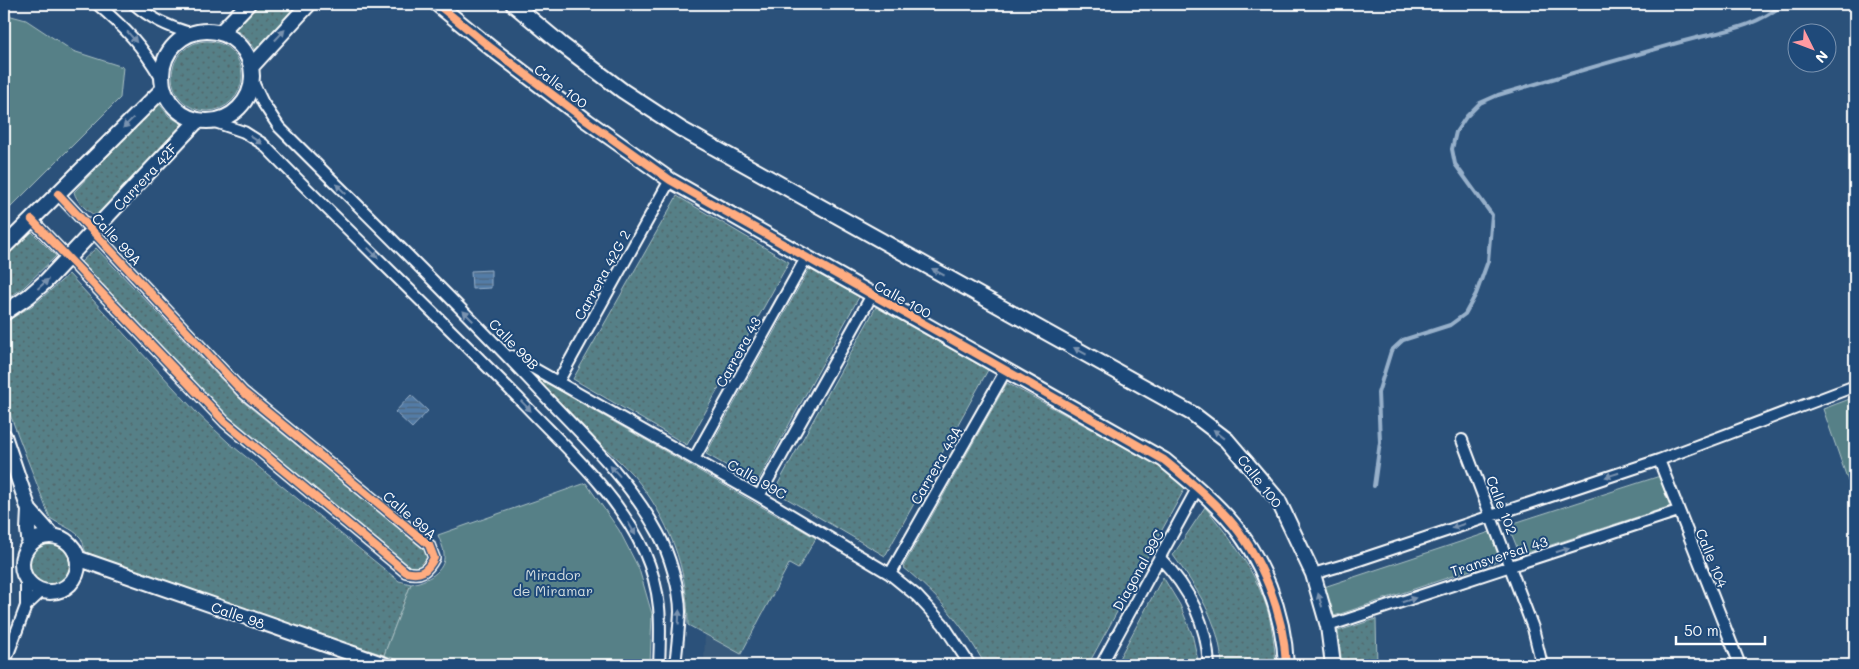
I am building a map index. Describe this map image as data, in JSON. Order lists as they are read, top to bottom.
{
  "streets": {
    "street": [
      "Calle 100",
      "Carrera 42F",
      "Calle 99A",
      "Carrera 42G 2",
      "Calle 99B",
      "Carrera 43",
      "Carrera 43A",
      "Calle 99C",
      "Calle 102",
      "Transversal 43",
      "Calle 104",
      "Diagonal 99C",
      "Calle 98"
    ]
  },
  "crossings": [
    ["Calle 100", "Carrera 42G 2"],
    ["Calle 100", "Carrera 43"],
    ["Calle 100", "Carrera 43A"],
    ["Calle 100", "Transversal 43"],
    ["Calle 100", "Diagonal 99C"],
    ["Carrera 42F", "Calle 99A"],
    ["Carrera 42F", "Calle 99B"],
    ["Carrera 42G 2", "Calle 99C"],
    ["Calle 99B", "Calle 99C"],
    ["Carrera 43", "Calle 99C"],
    ["Carrera 43A", "Calle 99C"],
    ["Calle 102", "Transversal 43"],
    ["Transversal 43", "Calle 104"]
  ],
  "parks": ["Mirador de Miramar"],
  "scale_bar": "50 m",
  "north": "bottom right"
}
